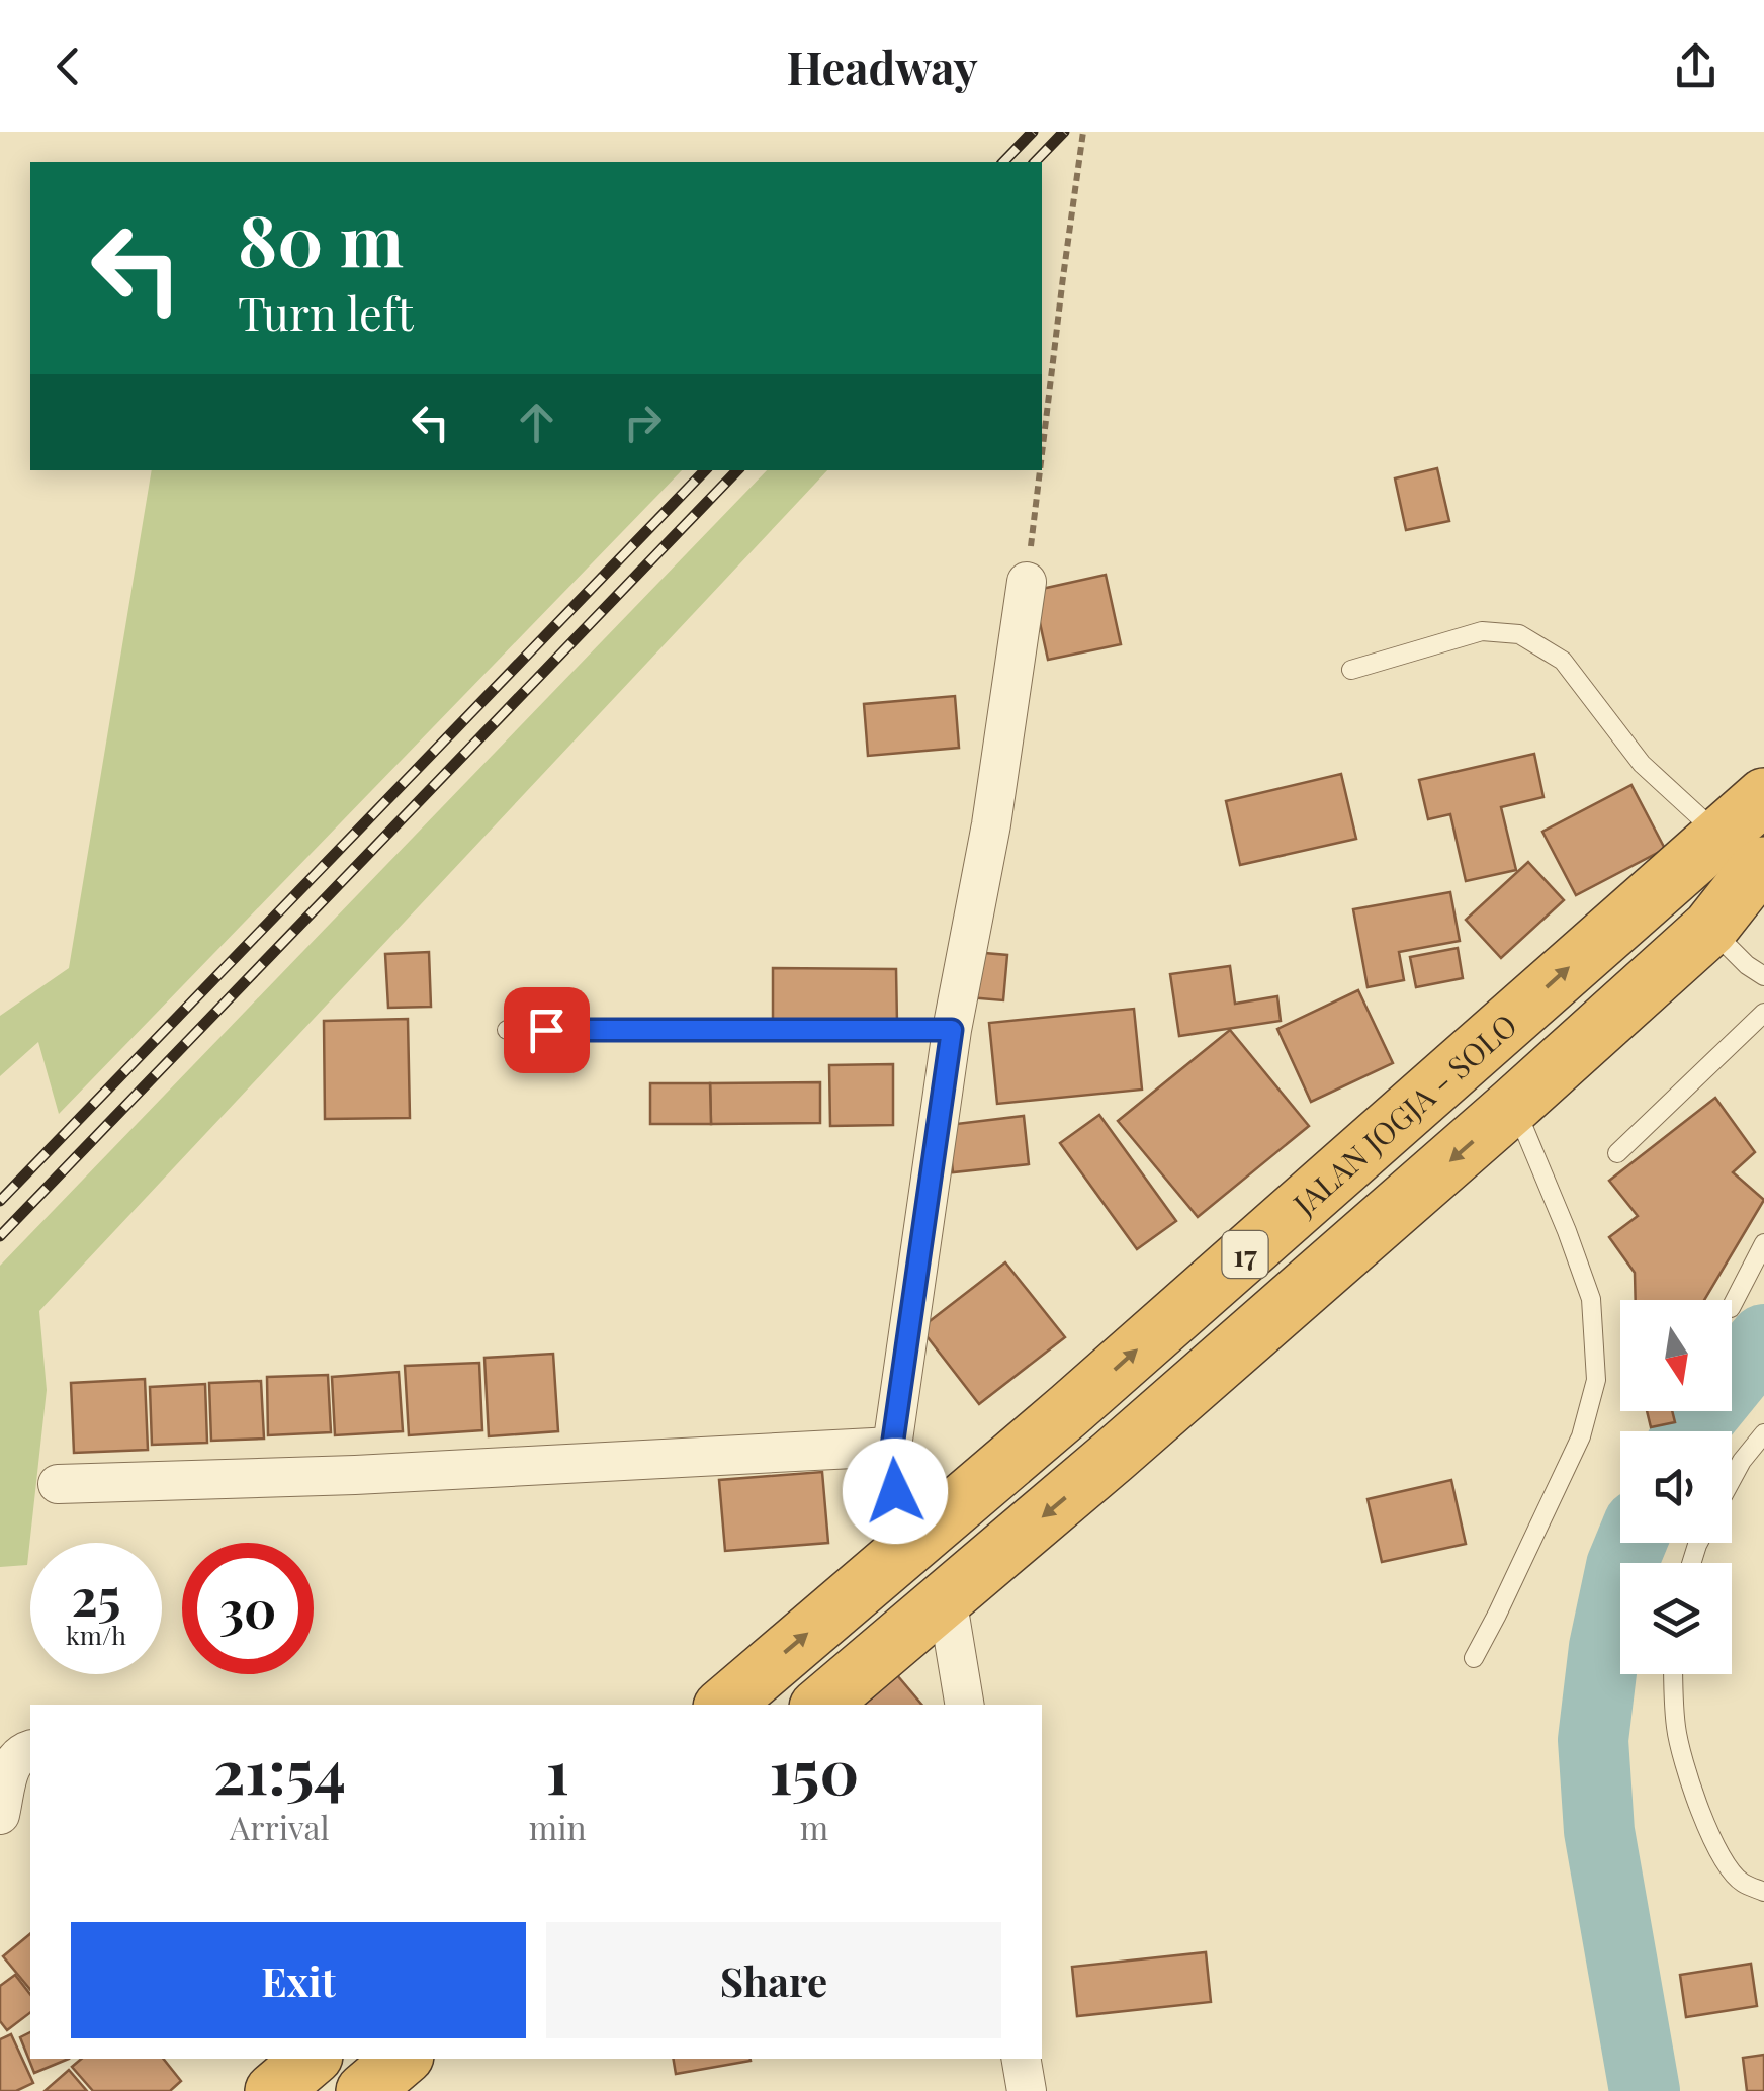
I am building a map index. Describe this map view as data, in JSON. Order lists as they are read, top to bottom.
{
  "streets": {
    "highway": ["JALAN JOGJA - SOLO", "17"]
  },
  "north": "bottom",
  "page": {
    "header": "Headway",
    "turn": ["80 m", "Turn left"],
    "speed": "25 km/h",
    "limit": "30",
    "eta": [
      "21:54",
      "Arrival",
      "1",
      "min",
      "150",
      "m"
    ],
    "buttons": ["Exit", "Share"]
  }
}
